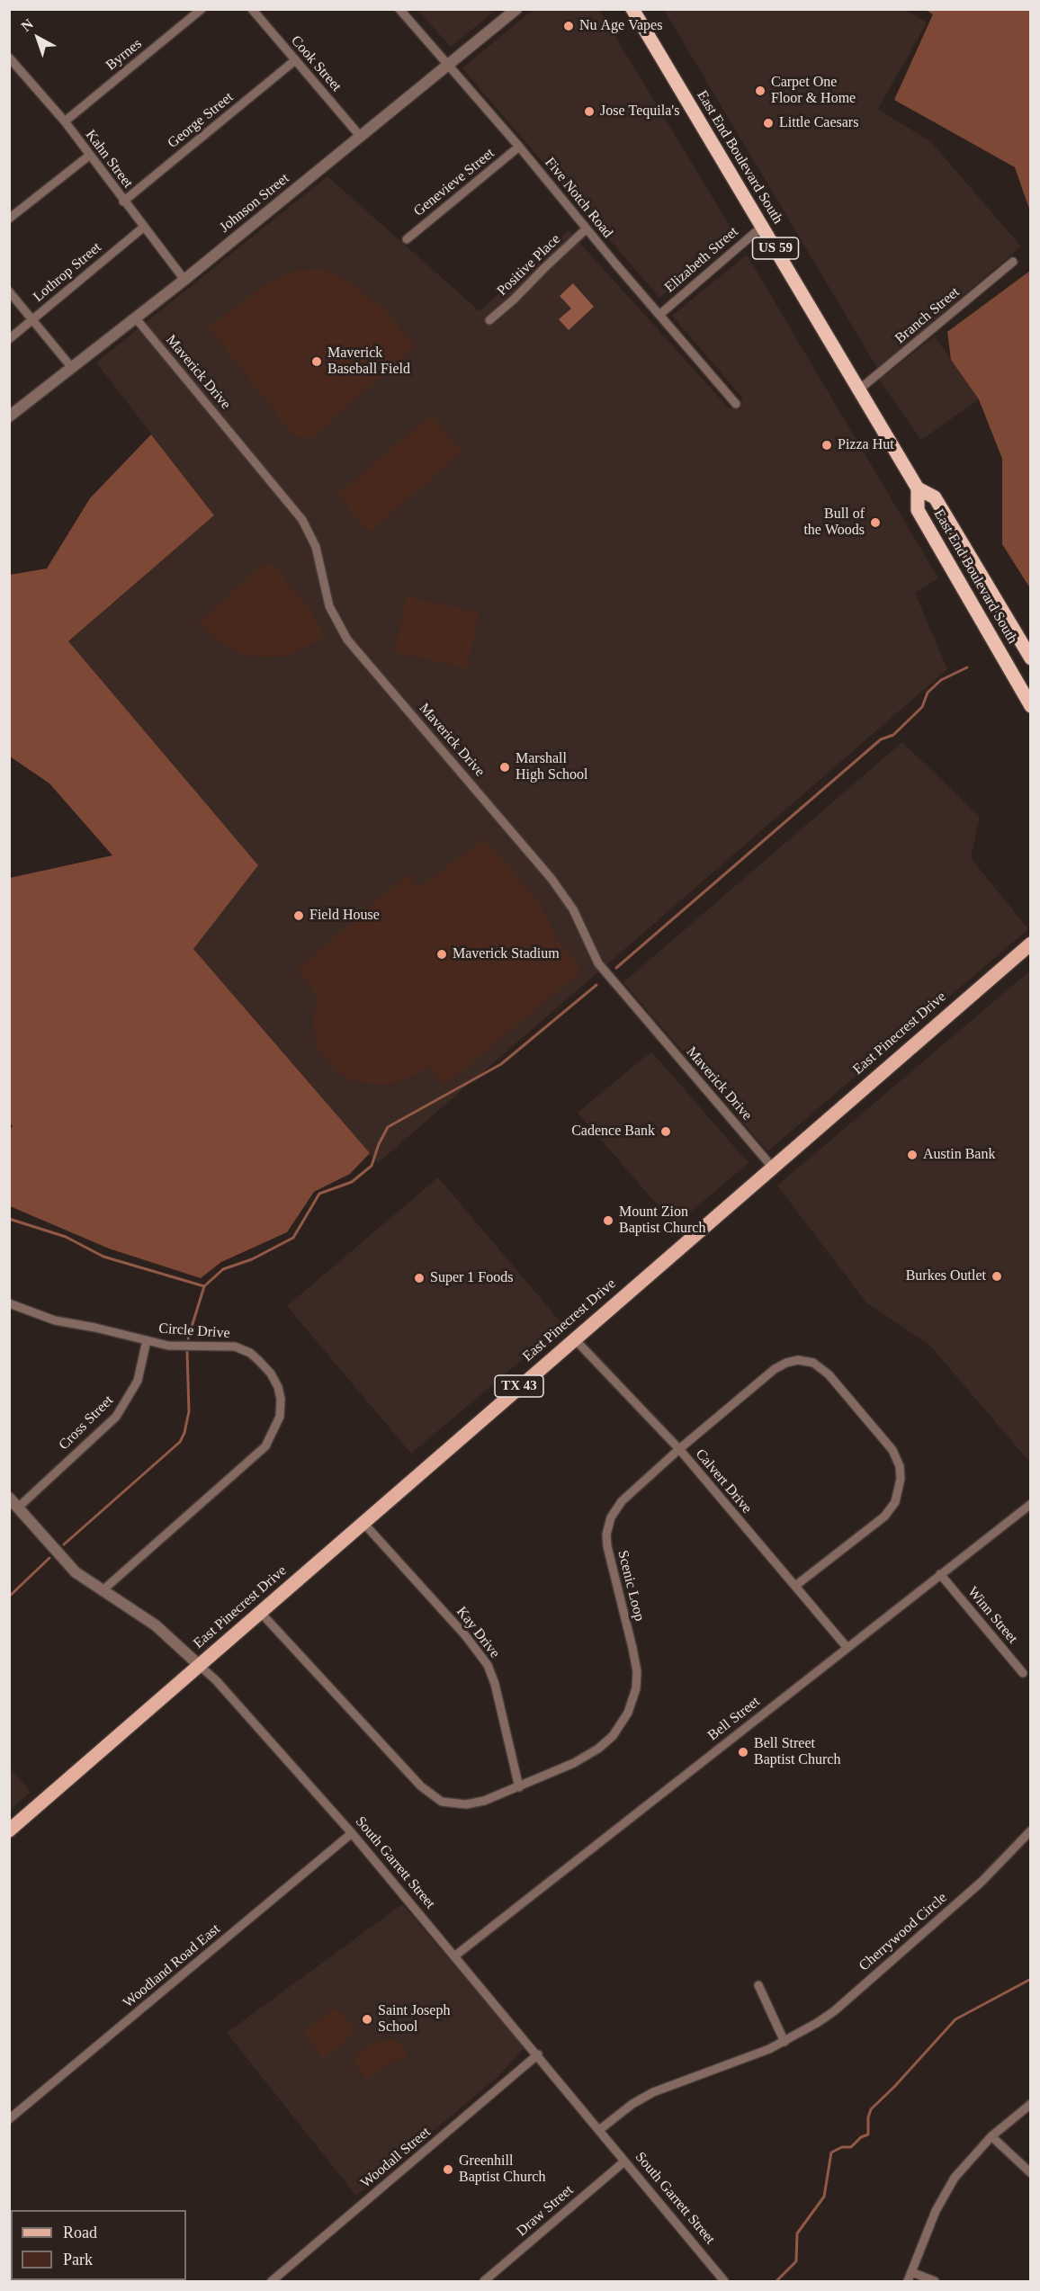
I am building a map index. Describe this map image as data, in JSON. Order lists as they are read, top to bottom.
{
  "streets": {
    "highway": ["East End Boulevard South", "US 59"],
    "main road": ["East Pinecrest Drive", "TX 43"],
    "street": [
      "Byrnes",
      "Cook Street",
      "George Street",
      "Kahn Street",
      "Genevieve Street",
      "Five Notch Road",
      "Johnson Street",
      "Elizabeth Street",
      "Positive Place",
      "Lothrop Street",
      "Branch Street",
      "Maverick Drive",
      "Circle Drive",
      "Cross Street",
      "Calvert Drive",
      "Scenic Loop",
      "Winn Street",
      "Kay Drive",
      "Bell Street",
      "South Garrett Street",
      "Cherrywood Circle",
      "Woodland Road East",
      "Woodall Street",
      "Draw Street"
    ]
  },
  "crossings": [
    ["Byrnes", "Kahn Street"],
    ["Cook Street", "George Street"],
    ["Cook Street", "Johnson Street"],
    ["George Street", "Kahn Street"],
    ["East End Boulevard South", "Elizabeth Street"],
    ["East End Boulevard South", "Branch Street"],
    ["Kahn Street", "Johnson Street"],
    ["Kahn Street", "Lothrop Street"],
    ["Genevieve Street", "Five Notch Road"],
    ["Five Notch Road", "Johnson Street"],
    ["Five Notch Road", "Elizabeth Street"],
    ["Five Notch Road", "Positive Place"],
    ["Johnson Street", "Maverick Drive"],
    ["Maverick Drive", "East Pinecrest Drive"],
    ["East Pinecrest Drive", "Calvert Drive"],
    ["East Pinecrest Drive", "Scenic Loop"],
    ["East Pinecrest Drive", "Kay Drive"],
    ["East Pinecrest Drive", "South Garrett Street"],
    ["Circle Drive", "Cross Street"],
    ["Circle Drive", "South Garrett Street"],
    ["Cross Street", "South Garrett Street"],
    ["Calvert Drive", "Scenic Loop"],
    ["Calvert Drive", "Bell Street"],
    ["Scenic Loop", "Kay Drive"],
    ["Winn Street", "Bell Street"],
    ["Bell Street", "South Garrett Street"],
    ["South Garrett Street", "Cherrywood Circle"],
    ["South Garrett Street", "Woodland Road East"],
    ["South Garrett Street", "Woodall Street"],
    ["South Garrett Street", "Draw Street"]
  ],
  "places": [
    "Nu Age Vapes",
    "Carpet One Floor & Home",
    "Jose Tequila's",
    "Little Caesars",
    "Maverick Baseball Field",
    "Pizza Hut",
    "Bull of the Woods",
    "Marshall High School",
    "Field House",
    "Maverick Stadium",
    "Cadence Bank",
    "Austin Bank",
    "Mount Zion Baptist Church",
    "Burkes Outlet",
    "Super 1 Foods",
    "Bell Street Baptist Church",
    "Saint Joseph School",
    "Greenhill Baptist Church"
  ],
  "legend": ["Road", "Park"],
  "north": "top left"
}
